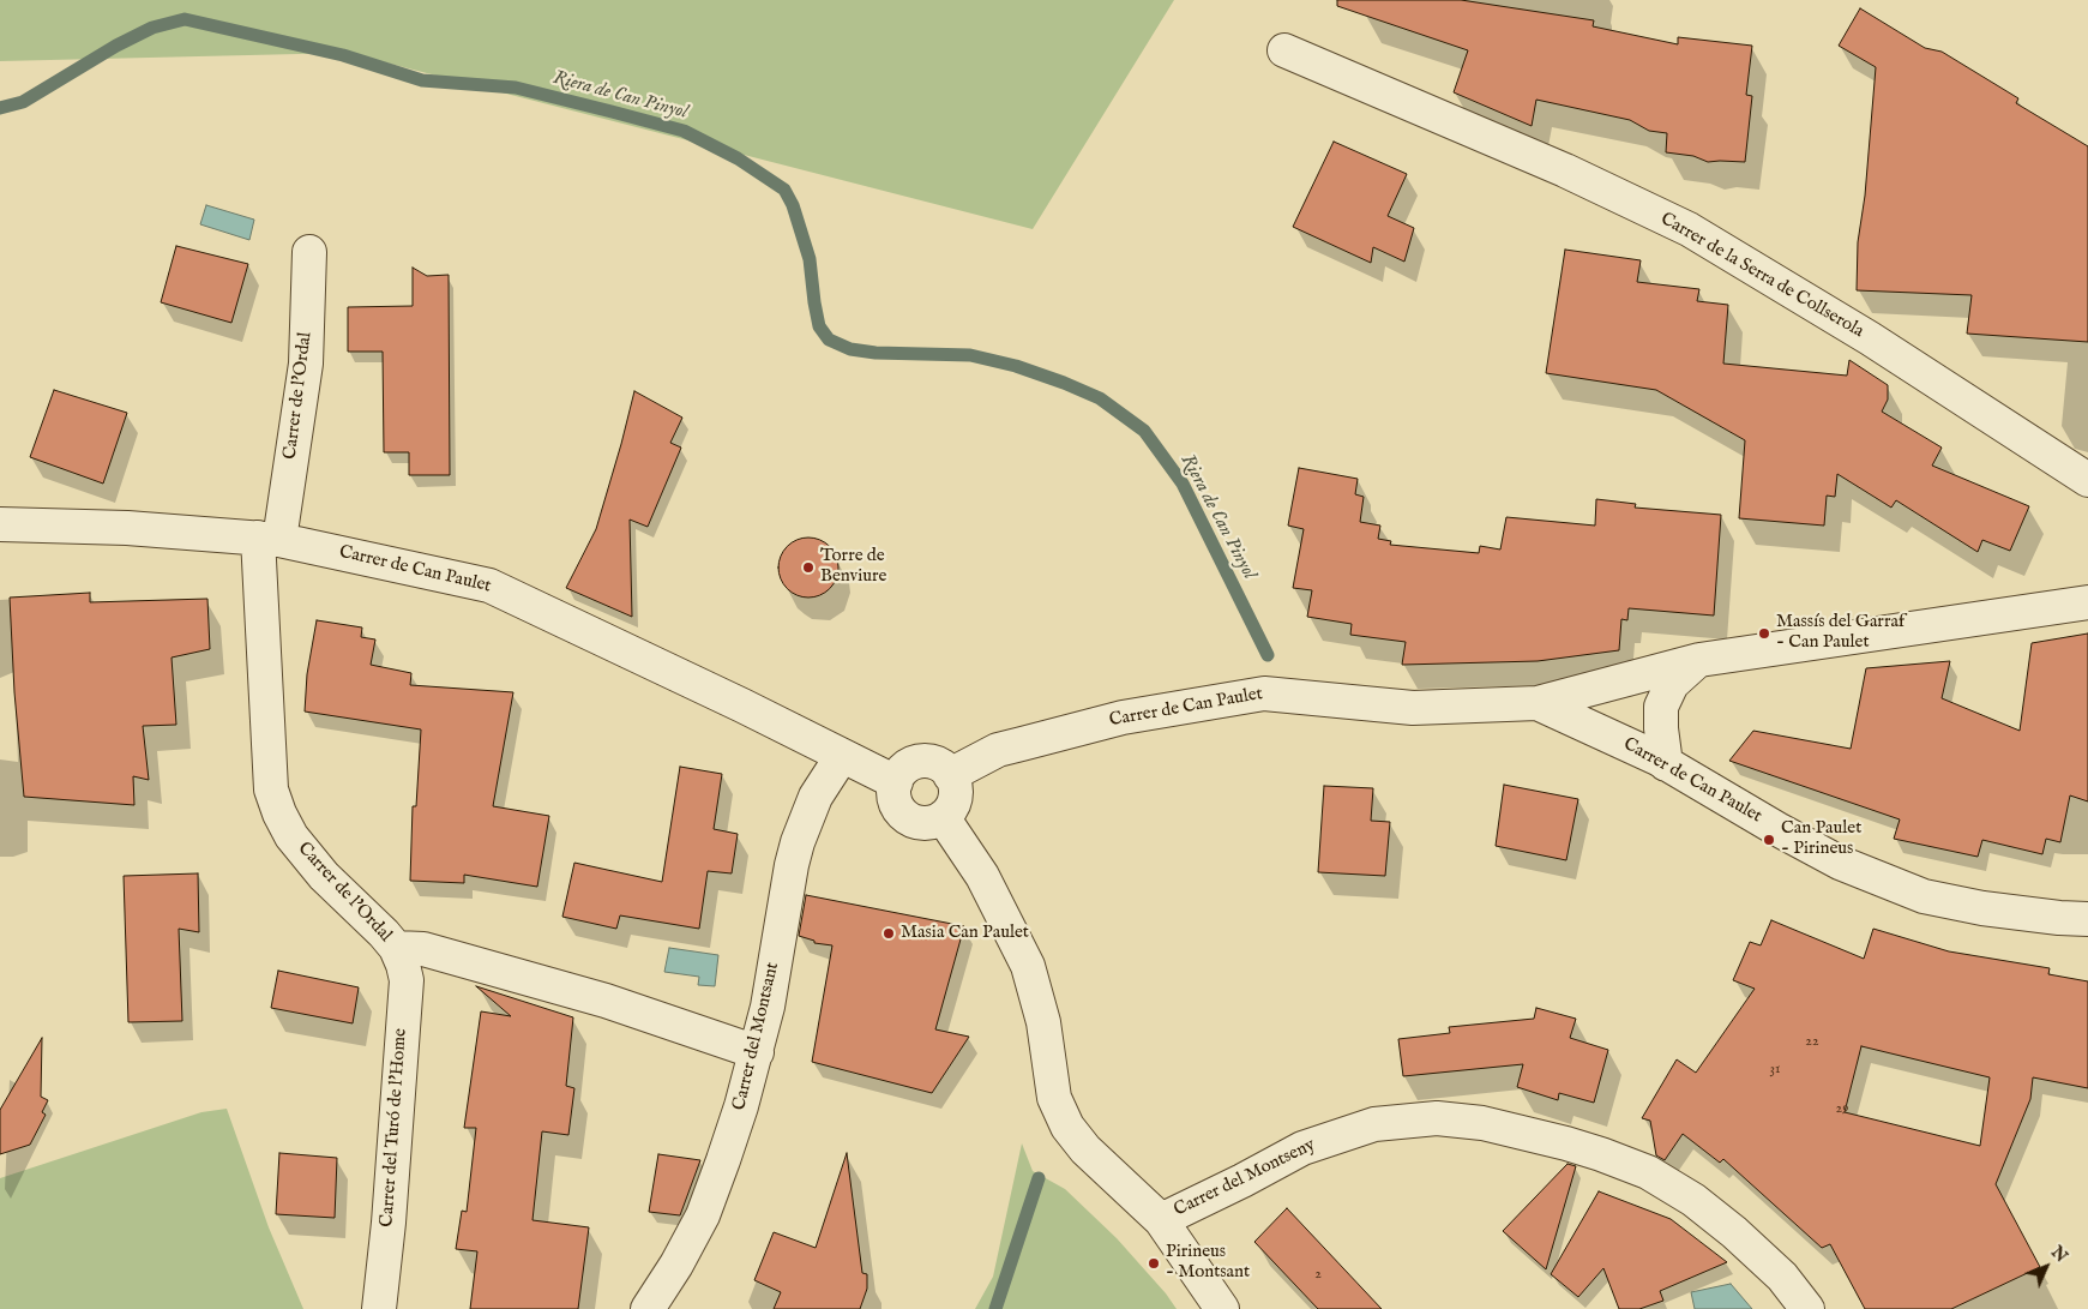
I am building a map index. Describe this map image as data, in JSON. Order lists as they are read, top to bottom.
{
  "streets": {
    "street": [
      "Carrer de la Serra de Collserola",
      "Carrer de l'Ordal",
      "Carrer de Can Paulet",
      "Carrer del Montsant",
      "Carrer del Turó de l'Home",
      "Carrer del Montseny"
    ]
  },
  "crossings": [
    ["Carrer de l'Ordal", "Carrer de Can Paulet"],
    ["Carrer de l'Ordal", "Carrer del Montsant"],
    ["Carrer de l'Ordal", "Carrer del Turó de l'Home"],
    ["Carrer de Can Paulet", "Carrer del Montsant"]
  ],
  "water": ["Riera de Can Pinyol"],
  "places": [
    "Torre de Benviure",
    "Massís del Garraf - Can Paulet",
    "Can Paulet - Pirineus",
    "Masia Can Paulet",
    "Pirineus - Montsant"
  ],
  "house_numbers": [
    "22",
    "31",
    "29",
    "2"
  ],
  "north": "top right"
}
